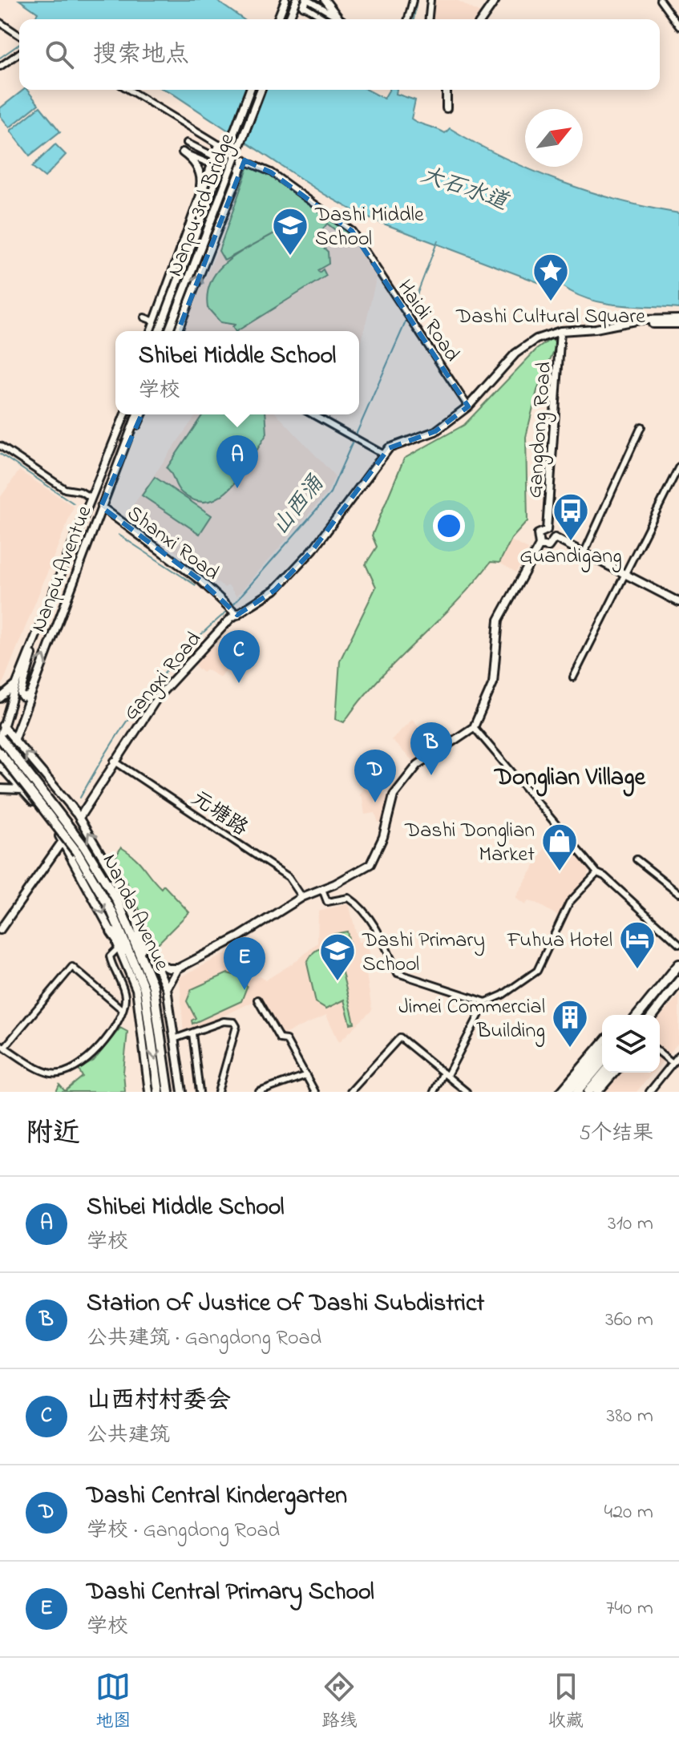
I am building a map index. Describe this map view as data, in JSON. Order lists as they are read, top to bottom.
{
  "streets": {
    "highway": ["Nanda Avenue"],
    "main road": [
      "Nanpu 3rd Bridge",
      "Gangdong Road",
      "Shanxi Road",
      "Nanpu Aventue",
      "Gangxi Road"
    ],
    "street": ["Haidi Road", "元塘路"]
  },
  "crossings": [
    ["Haidi Road", "Gangxi Road"],
    ["Gangdong Road", "Gangxi Road"],
    ["Shanxi Road", "Nanpu Aventue"],
    ["Shanxi Road", "Gangxi Road"],
    ["Nanpu Aventue", "Nanda Avenue"],
    ["Gangxi Road", "元塘路"]
  ],
  "districts": ["Donglian Village"],
  "water": ["大石水道", "山西涌"],
  "places": {
    "school or university": ["Dashi Middle School", "Dashi Primary School"],
    "place": ["Dashi Cultural Square"],
    "bus stop": ["Guandigang"],
    "shop": ["Dashi Donglian Market"],
    "hotel": ["Fuhua Hotel"],
    "building": ["Jimei Commercial Building"]
  },
  "north": "top right",
  "page": {
    "search": "搜索地点",
    "popup": ["Shibei Middle School", "学校"],
    "pins": [
      "A",
      "C",
      "B",
      "D",
      "E"
    ],
    "heading": ["附近", "5个结果"],
    "list": [
      {
        "mark": "A",
        "name": "Shibei Middle School",
        "note": "学校",
        "value": "310 m"
      },
      {
        "mark": "B",
        "name": "Station Of Justice Of Dashi Subdistrict",
        "note": "公共建筑 · Gangdong Road",
        "value": "360 m"
      },
      {
        "mark": "C",
        "name": "山西村村委会",
        "note": "公共建筑",
        "value": "380 m"
      },
      {
        "mark": "D",
        "name": "Dashi Central Kindergarten",
        "note": "学校 · Gangdong Road",
        "value": "420 m"
      },
      {
        "mark": "E",
        "name": "Dashi Central Primary School",
        "note": "学校",
        "value": "740 m"
      }
    ],
    "nav": ["地图", "路线", "收藏"]
  }
}
